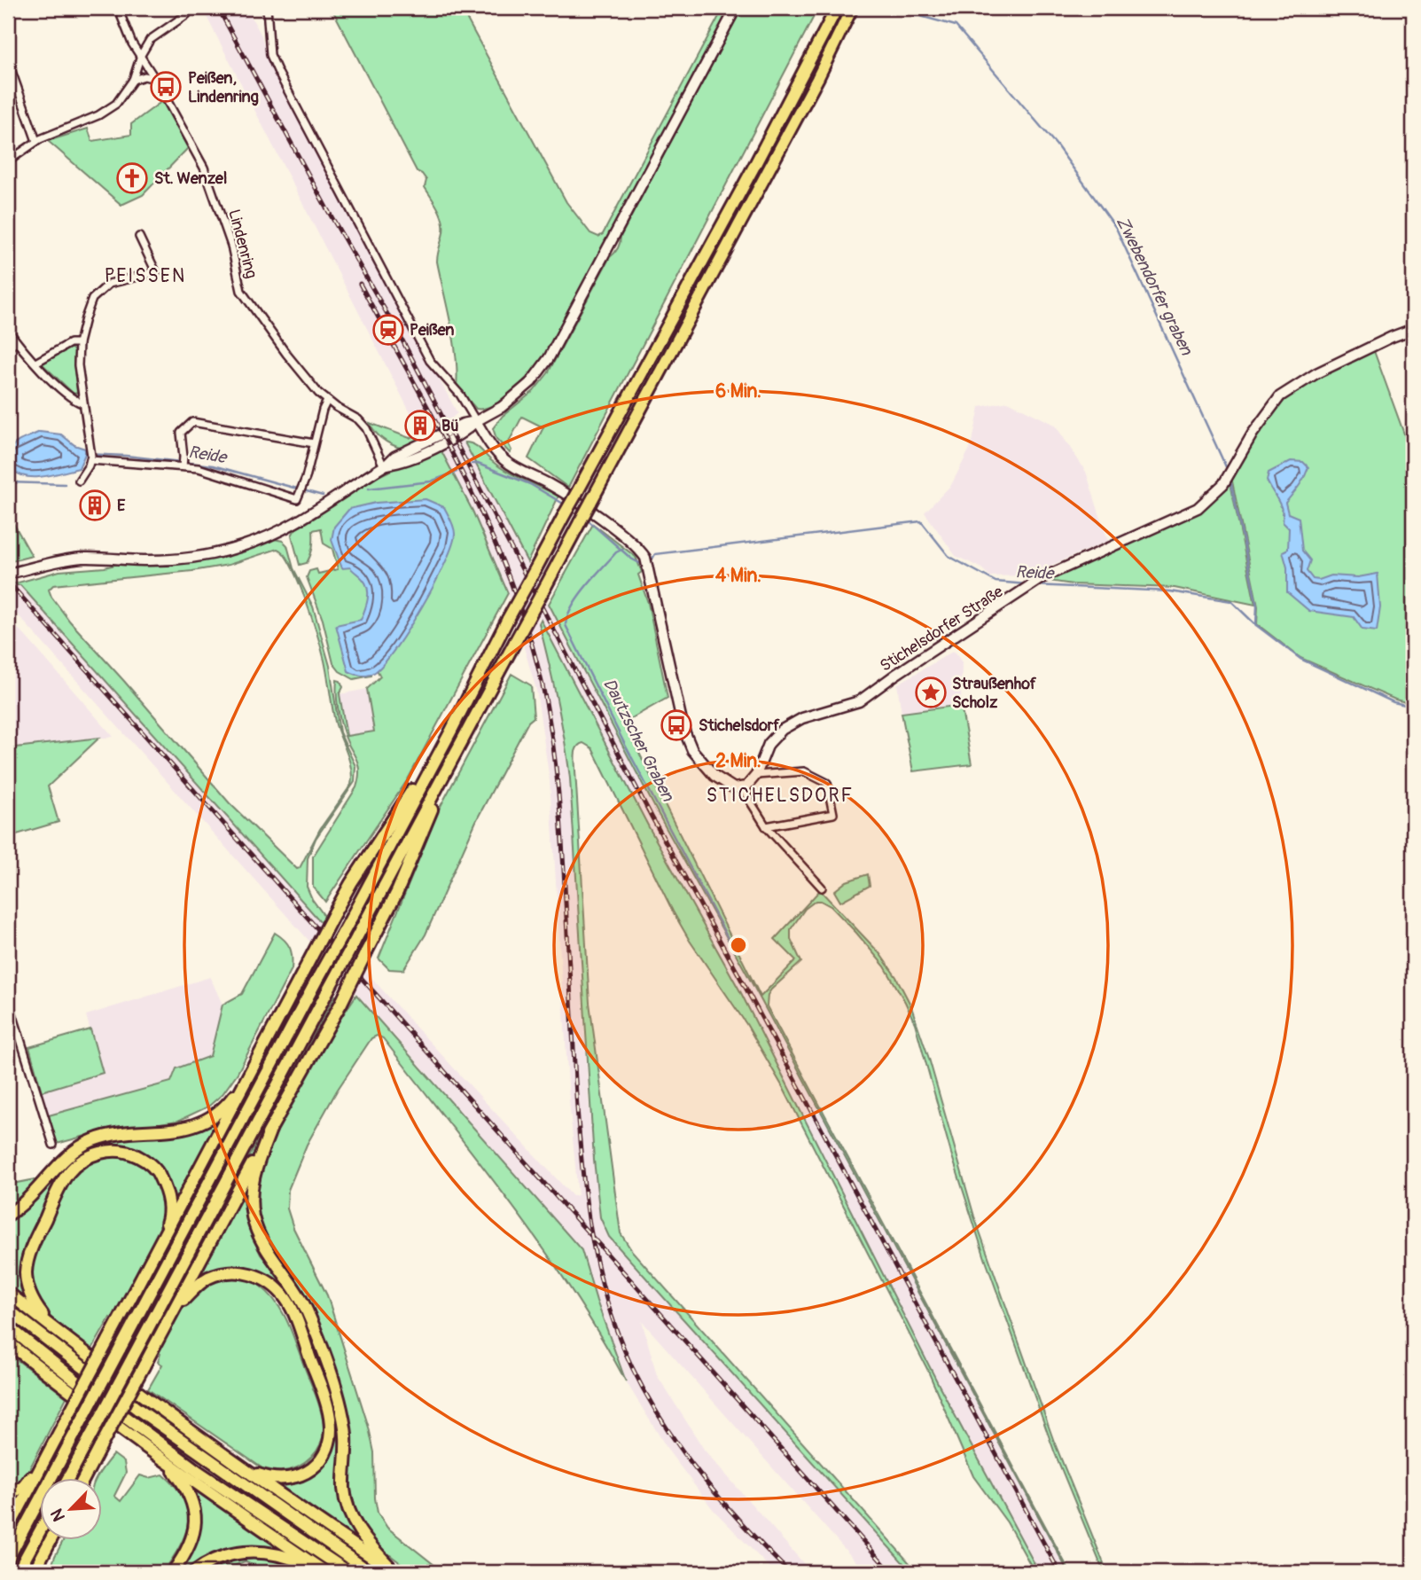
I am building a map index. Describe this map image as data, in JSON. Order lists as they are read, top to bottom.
{
  "streets": {
    "street": ["Lindenring", "Stichelsdorfer Straße"]
  },
  "districts": ["PEISSEN", "STICHELSDORF"],
  "water": ["Zwebendorfer graben", "Reide", "Dautzscher Graben"],
  "places": {
    "bus stop": ["Peißen, Lindenring", "Stichelsdorf"],
    "church": ["St. Wenzel"],
    "station": ["Peißen"],
    "building": ["Bü", "E"],
    "place": ["Straußenhof Scholz"]
  },
  "north": "bottom left",
  "rings": ["6 Min.", "4 Min.", "2 Min."]
}
